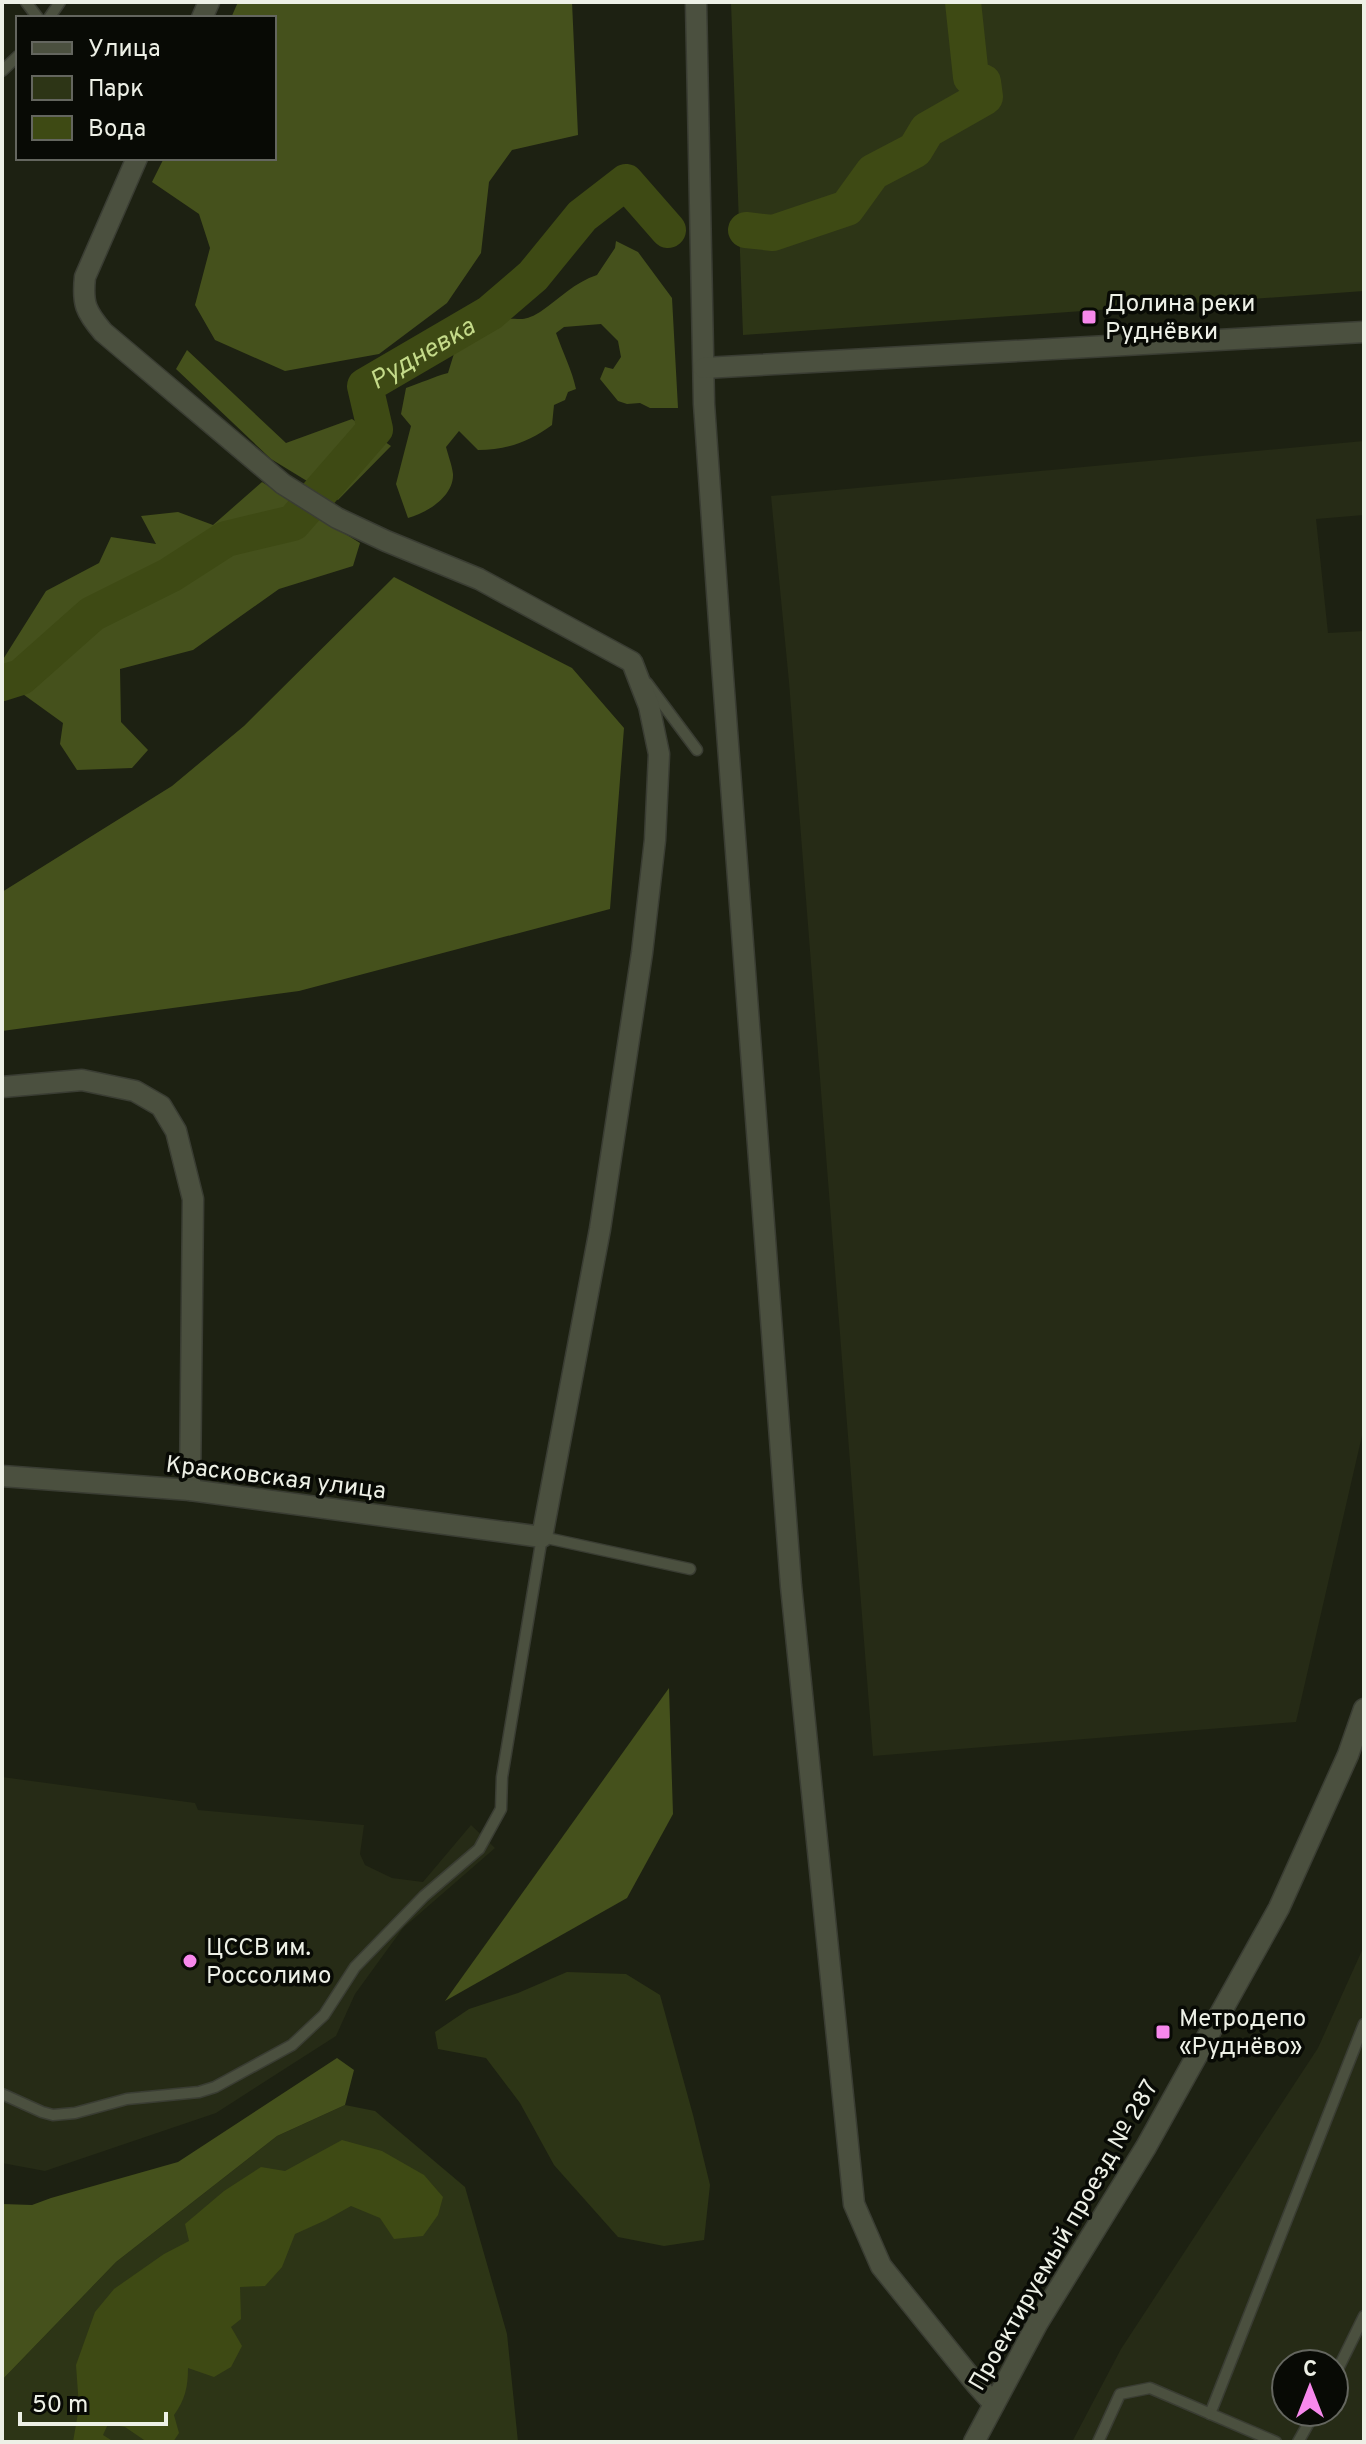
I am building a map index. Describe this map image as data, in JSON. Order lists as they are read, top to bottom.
{
  "streets": {
    "street": ["Красковская улица", "Проектируемый проезд № 287"]
  },
  "water": ["Рудневка"],
  "places": {
    "transit": ["Долина реки Руднёвки", "Метродепо «Руднёво»"],
    "other": ["ЦССВ им. Россолимо"]
  },
  "legend": ["Улица", "Парк", "Вода"],
  "scale_bar": "50 m",
  "north": "top"
}
